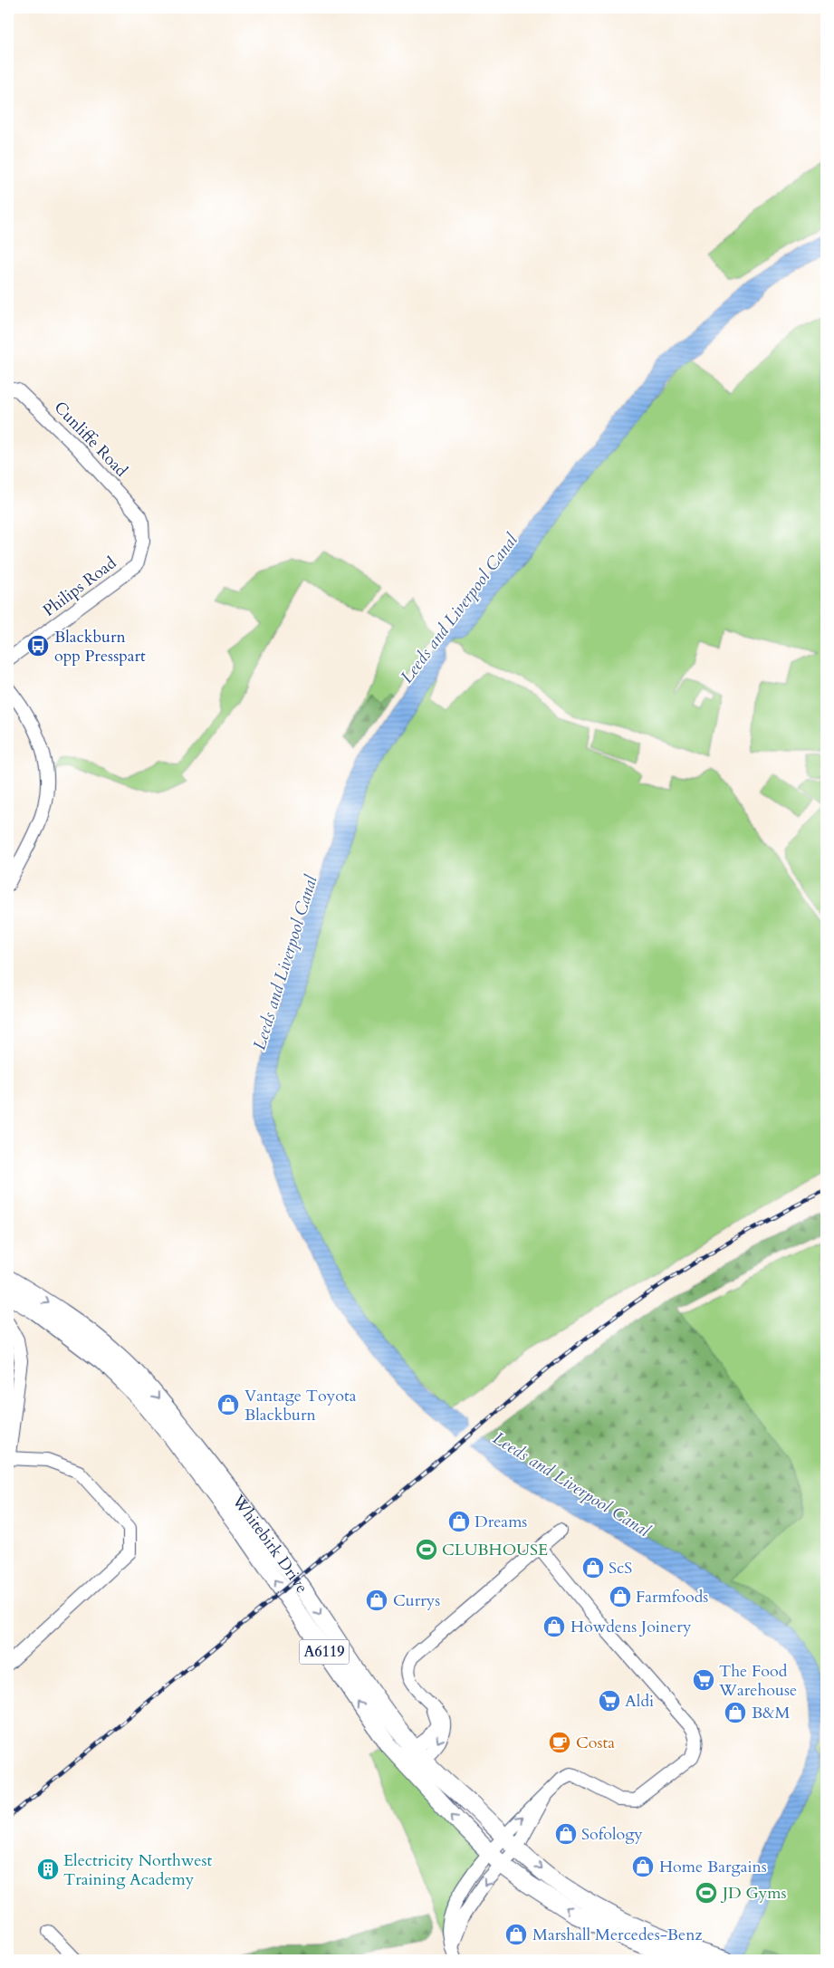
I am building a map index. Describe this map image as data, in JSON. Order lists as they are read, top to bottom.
{
  "streets": {
    "highway": ["Whitebirk Drive", "A6119"],
    "street": ["Cunliffe Road", "Philips Road"]
  },
  "crossings": [
    ["Cunliffe Road", "Philips Road"]
  ],
  "water": ["Leeds and Liverpool Canal"],
  "places": {
    "bus stop": ["Blackburn opp Presspart"],
    "shop": [
      "Vantage Toyota Blackburn",
      "Dreams",
      "ScS",
      "Farmfoods",
      "Currys",
      "Howdens Joinery",
      "B&M",
      "Sofology",
      "Home Bargains",
      "Marshall Mercedes-Benz"
    ],
    "sports": ["CLUBHOUSE", "JD Gyms"],
    "supermarket": ["The Food Warehouse", "Aldi"],
    "cafe": ["Costa"],
    "building": ["Electricity Northwest Training Academy"]
  }
}
